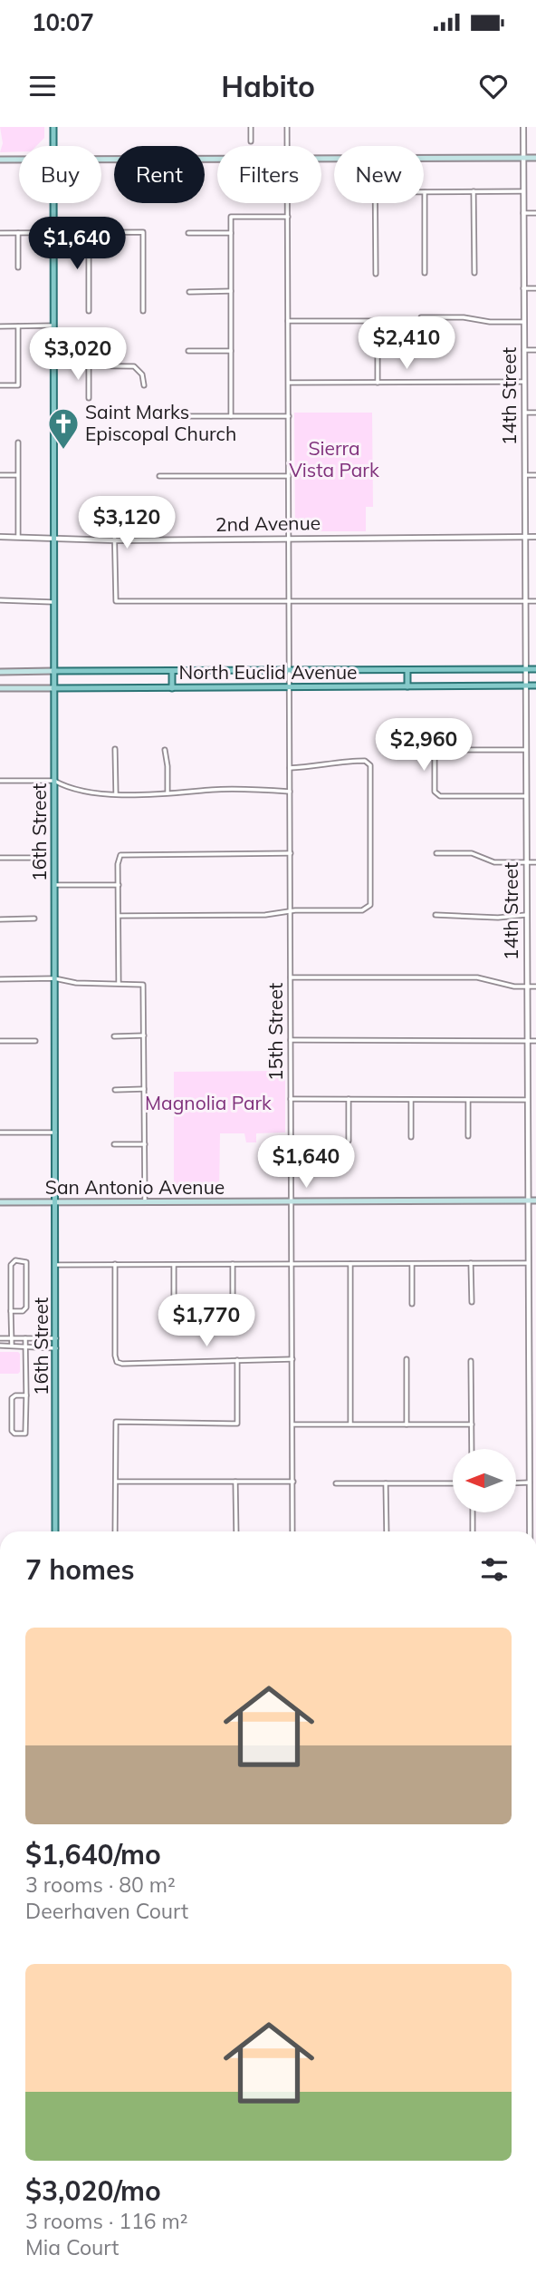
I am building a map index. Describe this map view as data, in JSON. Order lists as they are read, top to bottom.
{
  "streets": {
    "main road": ["North Euclid Avenue", "16th Street", "San Antonio Avenue"],
    "street": ["14th Street", "2nd Avenue", "15th Street"]
  },
  "crossings": [
    ["14th Street", "2nd Avenue"],
    ["14th Street", "North Euclid Avenue"],
    ["14th Street", "San Antonio Avenue"],
    ["2nd Avenue", "16th Street"],
    ["2nd Avenue", "15th Street"],
    ["North Euclid Avenue", "16th Street"],
    ["North Euclid Avenue", "15th Street"],
    ["16th Street", "San Antonio Avenue"],
    ["15th Street", "San Antonio Avenue"]
  ],
  "parks": ["Sierra Vista Park", "Magnolia Park"],
  "places": {
    "church": ["Saint Marks Episcopal Church"]
  },
  "north": "left",
  "page": {
    "status": "10:07",
    "header": "Habito",
    "chip": [
      "Buy",
      "Rent",
      "Filters",
      "New"
    ],
    "price": [
      "$1,640",
      "$2,410",
      "$3,020",
      "$3,120",
      "$2,960",
      "$1,640",
      "$1,770"
    ],
    "heading": "7 homes",
    "list": [
      {
        "name": "$1,640/mo",
        "note": "3 rooms · 80 m² · Deerhaven Court"
      },
      {
        "name": "$3,020/mo",
        "note": "3 rooms · 116 m² · Mia Court"
      }
    ]
  }
}
